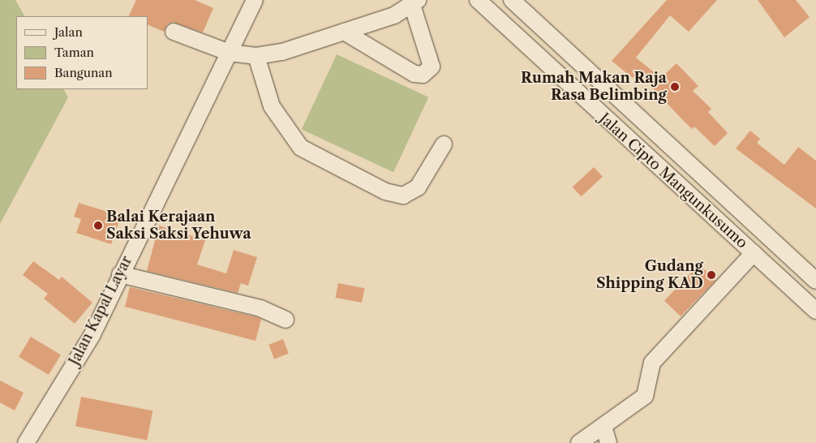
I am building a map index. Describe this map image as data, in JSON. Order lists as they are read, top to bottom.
{
  "streets": {
    "street": ["Jalan Cipto Mangunkusumo", "Jalan Kapal Layar"]
  },
  "places": ["Rumah Makan Raja Rasa Belimbing", "Balai Kerajaan Saksi Saksi Yehuwa", "Gudang Shipping KAD"],
  "legend": ["Jalan", "Taman", "Bangunan"]
}
